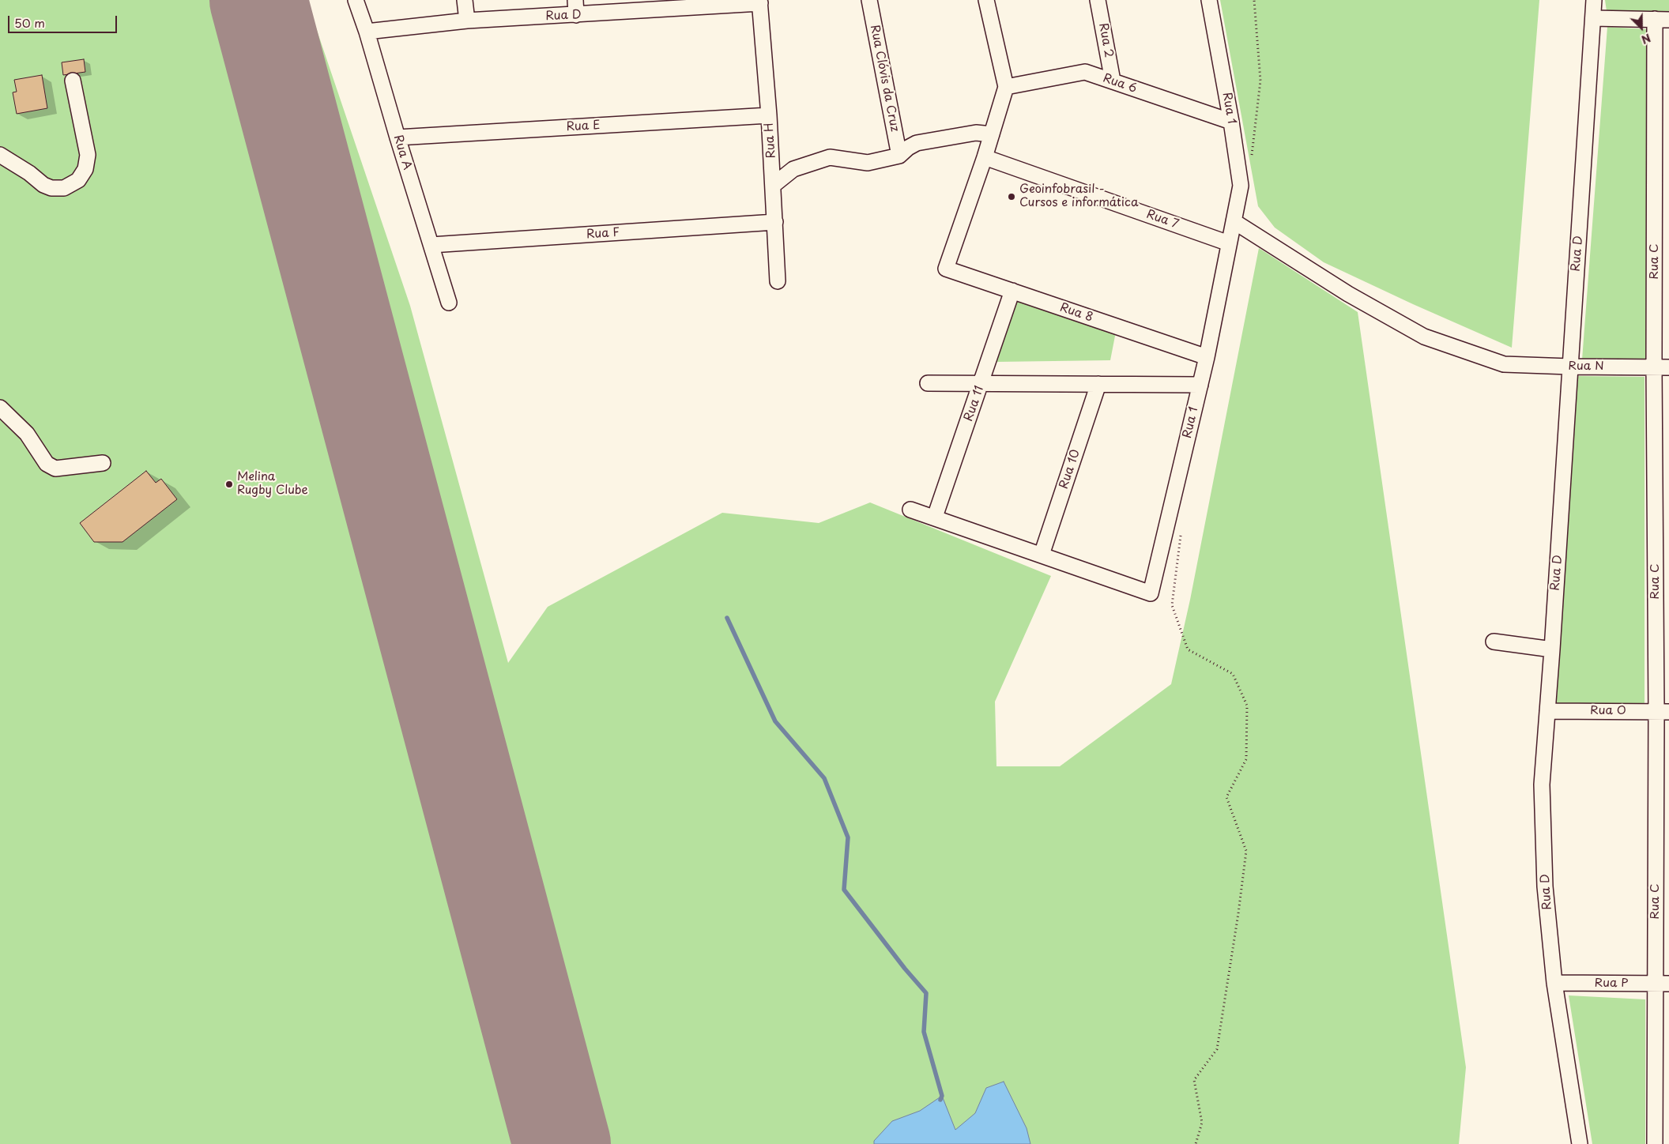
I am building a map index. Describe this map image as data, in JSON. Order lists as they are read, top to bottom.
{
  "streets": {
    "street": [
      "Rua D",
      "Rua 2",
      "Rua Clóvis da Cruz",
      "Rua 6",
      "Rua 1",
      "Rua E",
      "Rua H",
      "Rua A",
      "Rua 7",
      "Rua F",
      "Rua C",
      "Rua 8",
      "Rua N",
      "Rua 11",
      "Rua 10",
      "Rua O",
      "Rua P"
    ]
  },
  "crossings": [
    ["Rua D", "Rua H"],
    ["Rua D", "Rua A"],
    ["Rua D", "Rua N"],
    ["Rua D", "Rua O"],
    ["Rua D", "Rua P"],
    ["Rua 2", "Rua 6"],
    ["Rua 6", "Rua 1"],
    ["Rua 1", "Rua 7"],
    ["Rua 1", "Rua 8"],
    ["Rua 1", "Rua N"],
    ["Rua 1", "Rua 11"],
    ["Rua 1", "Rua 10"],
    ["Rua E", "Rua H"],
    ["Rua E", "Rua A"],
    ["Rua H", "Rua F"],
    ["Rua A", "Rua F"],
    ["Rua 7", "Rua 8"],
    ["Rua C", "Rua N"],
    ["Rua C", "Rua O"],
    ["Rua C", "Rua P"],
    ["Rua 8", "Rua 11"]
  ],
  "places": ["Geoinfobrasil - Cursos e informática", "Melina Rugby Clube"],
  "scale_bar": "50 m",
  "north": "bottom right"
}
